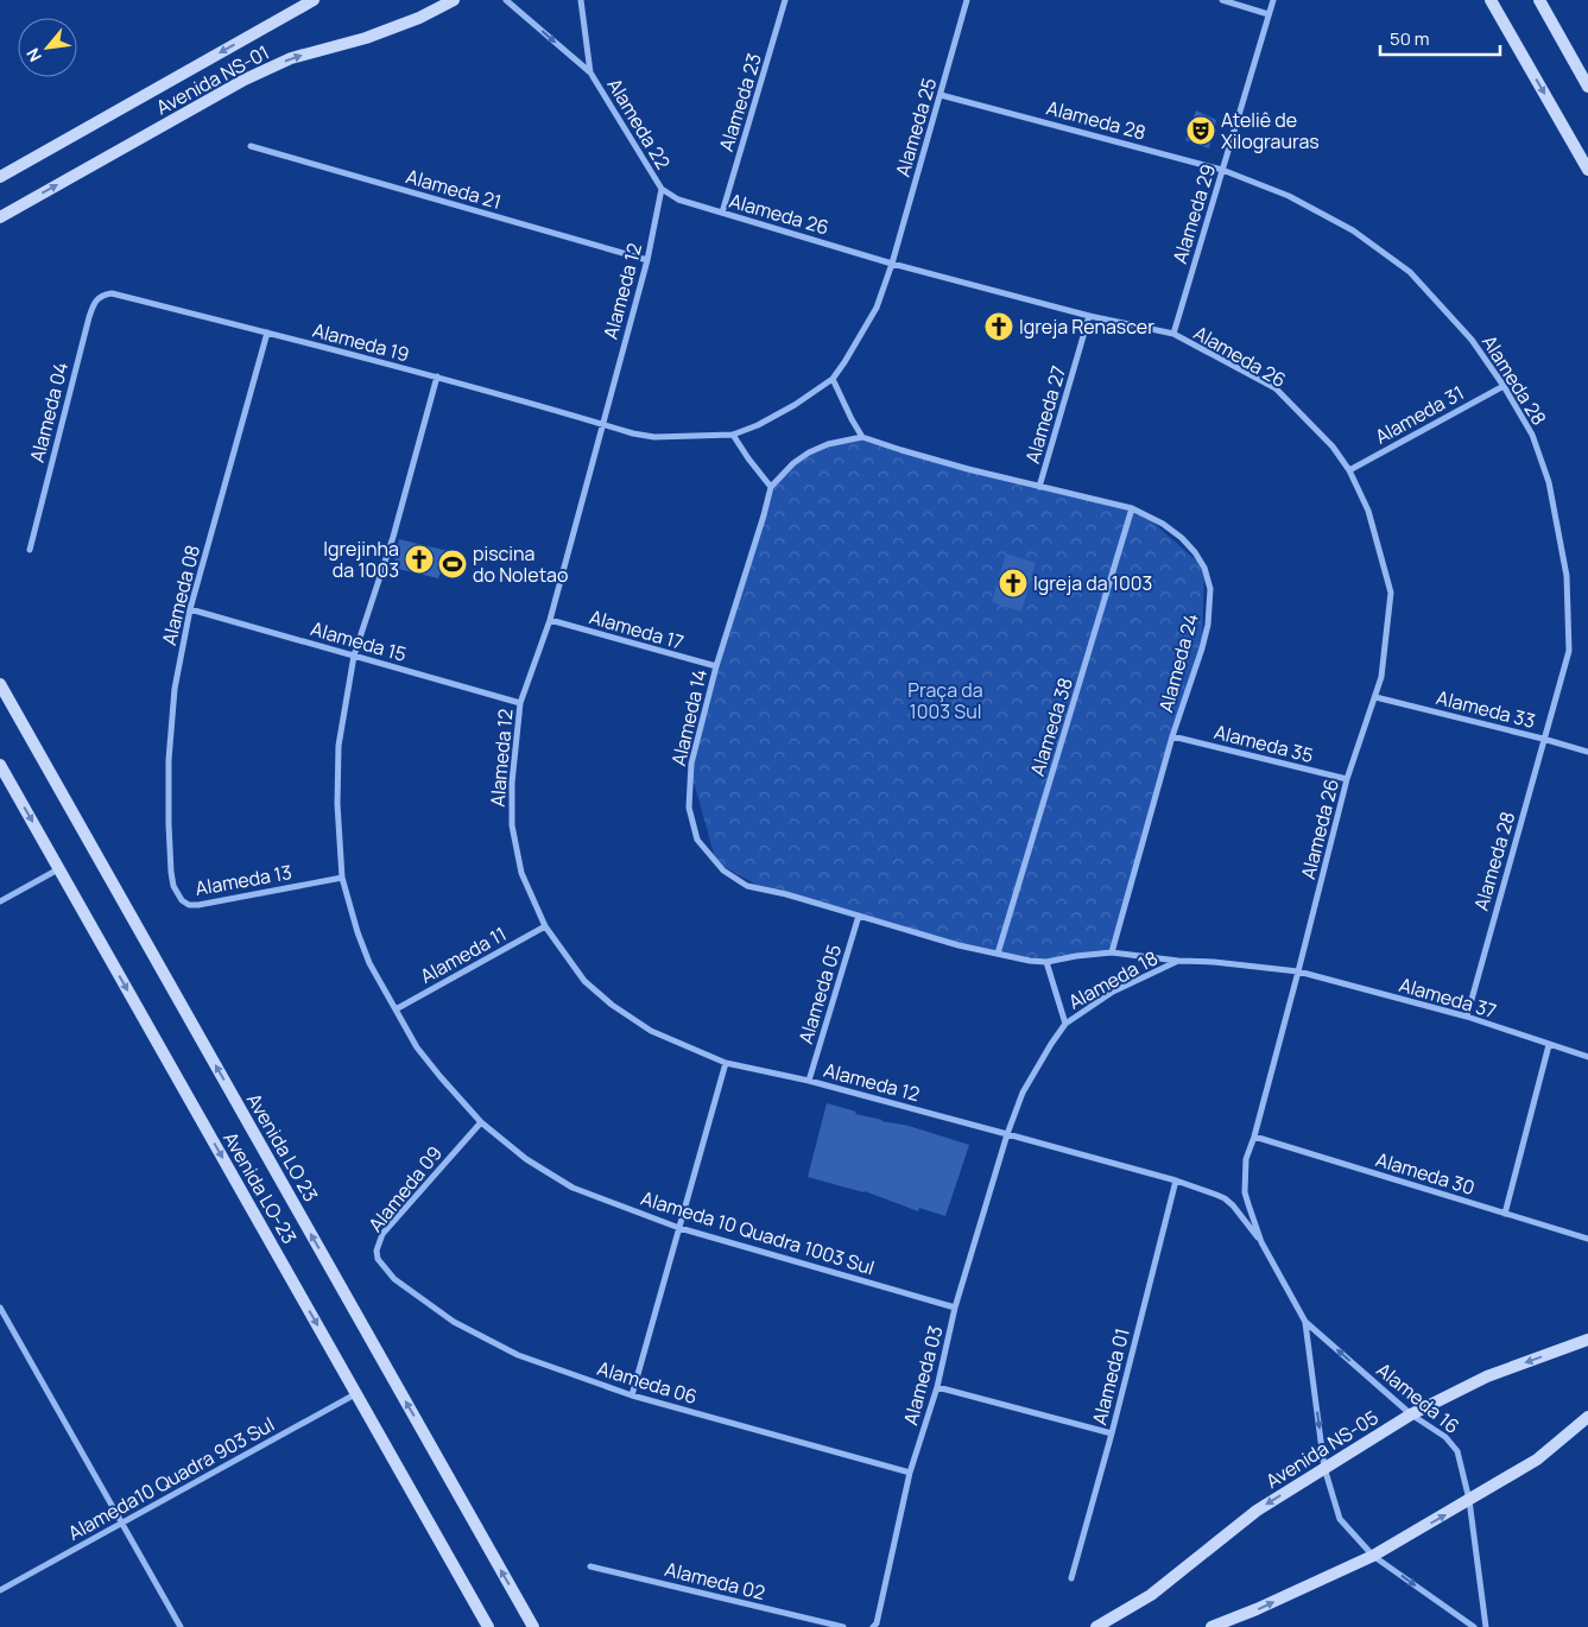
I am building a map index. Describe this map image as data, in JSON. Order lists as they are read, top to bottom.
{
  "streets": {
    "street": [
      "Avenida NS-01",
      "Alameda 23",
      "Alameda 28",
      "Alameda 22",
      "Alameda 25",
      "Alameda 21",
      "Alameda 26",
      "Alameda 29",
      "Alameda 12",
      "Alameda 19",
      "Alameda 04",
      "Alameda 27",
      "Alameda 31",
      "Alameda 08",
      "Alameda 17",
      "Alameda 15",
      "Alameda 24",
      "Alameda 33",
      "Alameda 14",
      "Alameda 38",
      "Alameda 35",
      "Alameda 13",
      "Alameda 11",
      "Alameda 18",
      "Alameda 05",
      "Alameda 37",
      "Avenida LO 23",
      "Alameda 30",
      "Avenida LO-23",
      "Alameda 09",
      "Alameda 10 Quadra 1003 Sul",
      "Alameda 03",
      "Alameda 01",
      "Alameda 06",
      "Alameda 16",
      "Avenida NS-05",
      "Alameda10 Quadra 903 Sul",
      "Alameda 02"
    ]
  },
  "crossings": [
    ["Alameda 23", "Alameda 26"],
    ["Alameda 28", "Alameda 25"],
    ["Alameda 28", "Alameda 29"],
    ["Alameda 28", "Alameda 31"],
    ["Alameda 28", "Alameda 33"],
    ["Alameda 28", "Alameda 37"],
    ["Alameda 22", "Alameda 26"],
    ["Alameda 22", "Alameda 12"],
    ["Alameda 25", "Alameda 26"],
    ["Alameda 25", "Alameda 19"],
    ["Alameda 21", "Alameda 12"],
    ["Alameda 26", "Alameda 29"],
    ["Alameda 26", "Alameda 12"],
    ["Alameda 26", "Alameda 27"],
    ["Alameda 26", "Alameda 31"],
    ["Alameda 26", "Alameda 33"],
    ["Alameda 26", "Alameda 35"],
    ["Alameda 26", "Alameda 18"],
    ["Alameda 26", "Alameda 37"],
    ["Alameda 26", "Alameda 30"],
    ["Alameda 26", "Alameda 16"],
    ["Alameda 12", "Alameda 19"],
    ["Alameda 12", "Alameda 17"],
    ["Alameda 12", "Alameda 15"],
    ["Alameda 12", "Alameda 11"],
    ["Alameda 12", "Alameda 18"],
    ["Alameda 12", "Alameda 05"],
    ["Alameda 12", "Alameda 03"],
    ["Alameda 12", "Alameda 01"],
    ["Alameda 12", "Alameda 16"],
    ["Alameda 19", "Alameda 04"],
    ["Alameda 19", "Alameda 08"],
    ["Alameda 19", "Alameda 10 Quadra 1003 Sul"],
    ["Alameda 27", "Alameda 24"],
    ["Alameda 08", "Alameda 15"],
    ["Alameda 08", "Alameda 13"],
    ["Alameda 17", "Alameda 14"],
    ["Alameda 15", "Alameda 10 Quadra 1003 Sul"],
    ["Alameda 24", "Alameda 14"],
    ["Alameda 24", "Alameda 38"],
    ["Alameda 24", "Alameda 35"],
    ["Alameda 14", "Alameda 38"],
    ["Alameda 14", "Alameda 05"],
    ["Alameda 13", "Alameda 10 Quadra 1003 Sul"],
    ["Alameda 11", "Alameda 10 Quadra 1003 Sul"],
    ["Alameda 18", "Alameda 37"],
    ["Alameda 18", "Alameda 03"],
    ["Avenida LO-23", "Alameda10 Quadra 903 Sul"],
    ["Alameda 09", "Alameda 10 Quadra 1003 Sul"],
    ["Alameda 09", "Alameda 06"],
    ["Alameda 10 Quadra 1003 Sul", "Alameda 03"],
    ["Alameda 03", "Alameda 06"],
    ["Alameda 16", "Avenida NS-05"]
  ],
  "one_way": ["Avenida LO 23", "Avenida LO-23"],
  "parks": ["Praça da 1003 Sul"],
  "places": {
    "theatre": ["Ateliê de Xilograuras"],
    "church": ["Igreja Renascer", "Igrejinha da 1003", "Igreja da 1003"],
    "sports": ["piscina do Noletao"]
  },
  "scale_bar": "50 m",
  "north": "bottom left"
}
